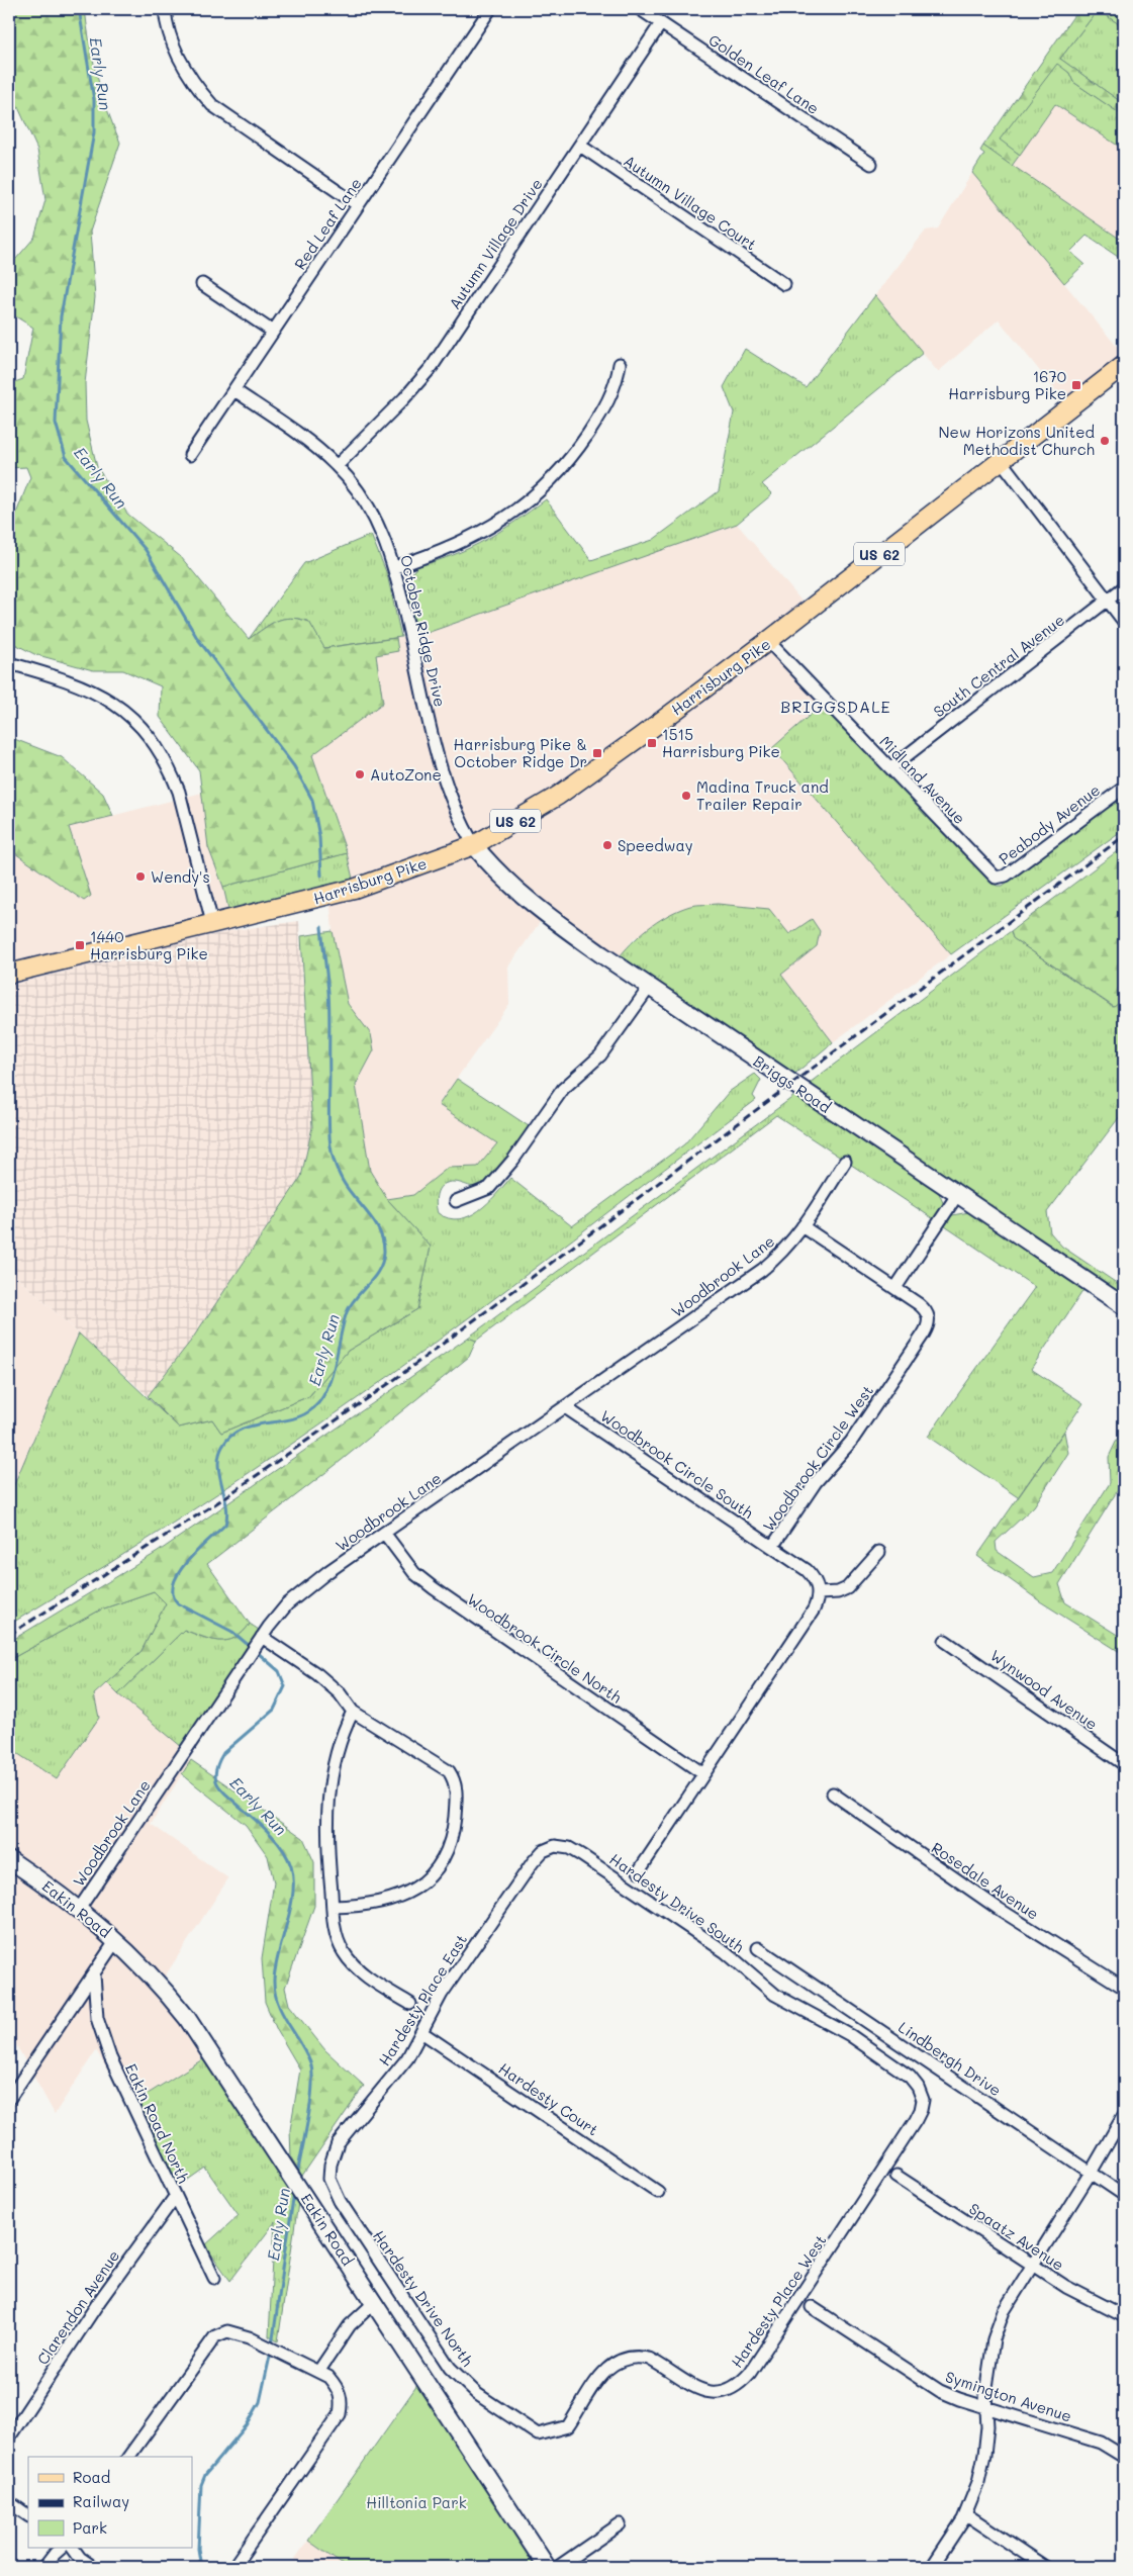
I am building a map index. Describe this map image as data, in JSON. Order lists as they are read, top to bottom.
{
  "streets": {
    "main road": ["US 62", "Harrisburg Pike"],
    "street": [
      "Golden Leaf Lane",
      "Autumn Village Court",
      "Red Leaf Lane",
      "Autumn Village Drive",
      "October Ridge Drive",
      "South Central Avenue",
      "Midland Avenue",
      "Peabody Avenue",
      "Briggs Road",
      "Woodbrook Lane",
      "Woodbrook Circle West",
      "Woodbrook Circle South",
      "Woodbrook Circle North",
      "Wynwood Avenue",
      "Rosedale Avenue",
      "Hardesty Drive South",
      "Eakin Road",
      "Hardesty Place East",
      "Lindbergh Drive",
      "Hardesty Court",
      "Eakin Road North",
      "Spaatz Avenue",
      "Hardesty Drive North",
      "Hardesty Place West",
      "Clarendon Avenue",
      "Symington Avenue"
    ]
  },
  "crossings": [
    ["Golden Leaf Lane", "Autumn Village Drive"],
    ["Autumn Village Court", "Autumn Village Drive"],
    ["Red Leaf Lane", "October Ridge Drive"],
    ["Autumn Village Drive", "October Ridge Drive"],
    ["October Ridge Drive", "Harrisburg Pike"],
    ["October Ridge Drive", "Briggs Road"],
    ["South Central Avenue", "Midland Avenue"],
    ["Harrisburg Pike", "Midland Avenue"],
    ["Harrisburg Pike", "Briggs Road"],
    ["Midland Avenue", "Peabody Avenue"],
    ["Woodbrook Lane", "Woodbrook Circle South"],
    ["Woodbrook Lane", "Woodbrook Circle North"],
    ["Woodbrook Lane", "Eakin Road"],
    ["Woodbrook Circle West", "Woodbrook Circle South"],
    ["Hardesty Drive South", "Hardesty Place East"],
    ["Hardesty Drive South", "Hardesty Place West"],
    ["Hardesty Place East", "Hardesty Court"],
    ["Hardesty Place East", "Hardesty Drive North"],
    ["Eakin Road North", "Clarendon Avenue"],
    ["Hardesty Drive North", "Hardesty Place West"]
  ],
  "districts": ["BRIGGSDALE"],
  "water": ["Early Run"],
  "parks": ["Hilltonia Park"],
  "places": {
    "transit": [
      "1670 Harrisburg Pike",
      "1515 Harrisburg Pike",
      "Harrisburg Pike & October Ridge Dr",
      "1440 Harrisburg Pike"
    ],
    "other": [
      "New Horizons United Methodist Church",
      "AutoZone",
      "Madina Truck and Trailer Repair",
      "Speedway",
      "Wendy's"
    ]
  },
  "legend": ["Road", "Railway", "Park"]
}
